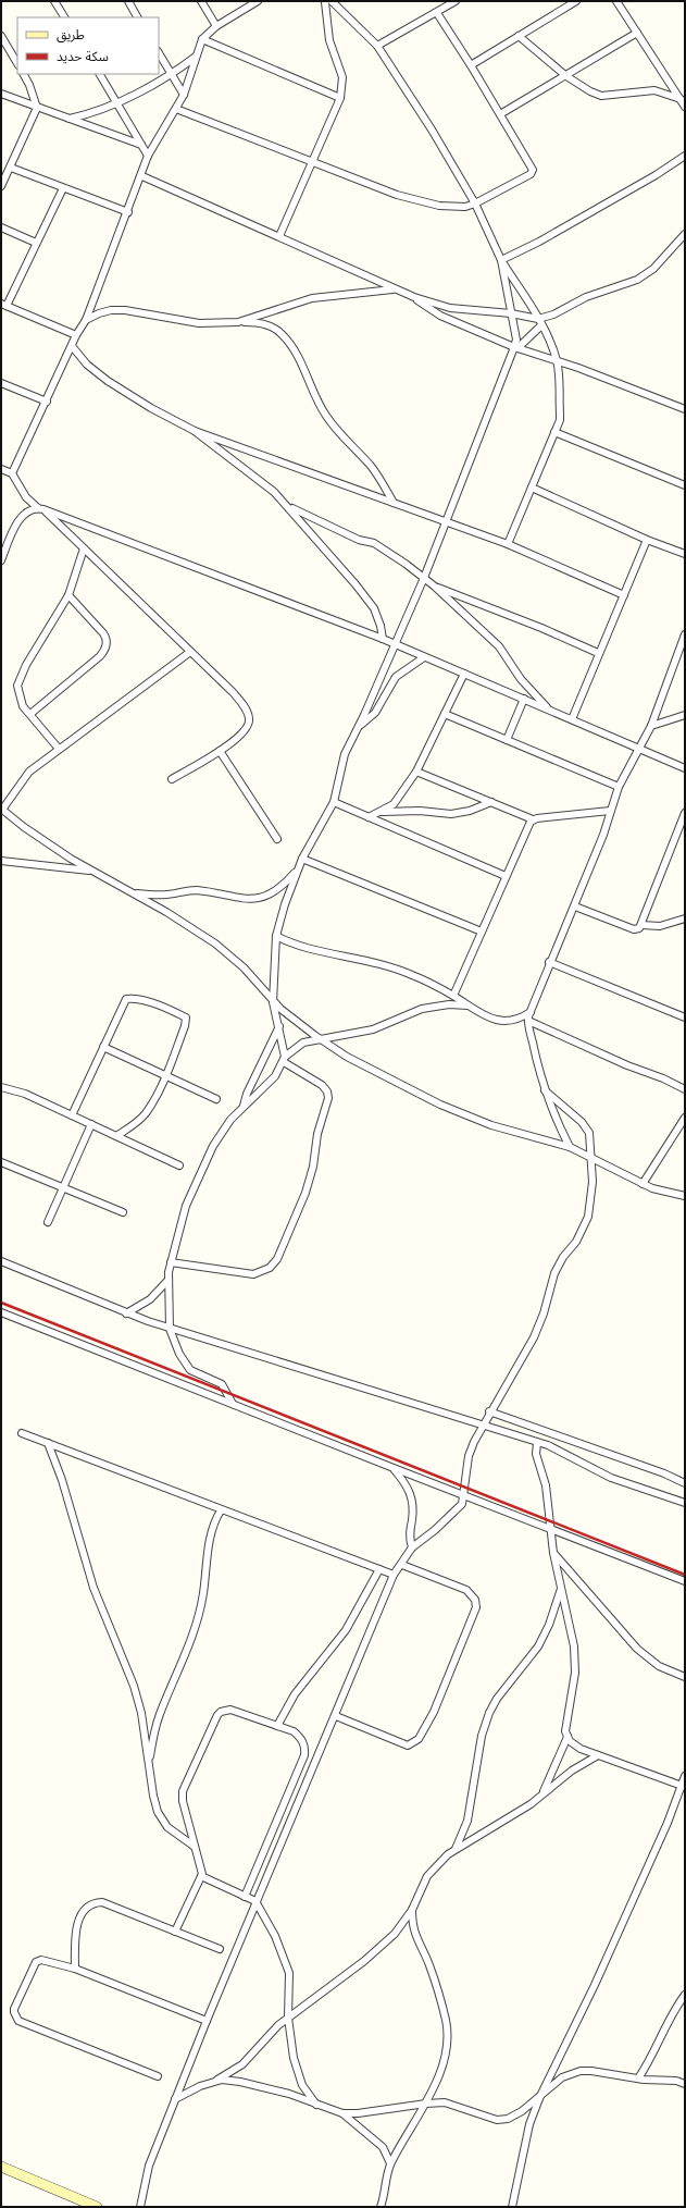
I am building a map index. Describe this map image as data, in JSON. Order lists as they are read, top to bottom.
{
  "legend": ["طريق", "سكة حديد"]
}
